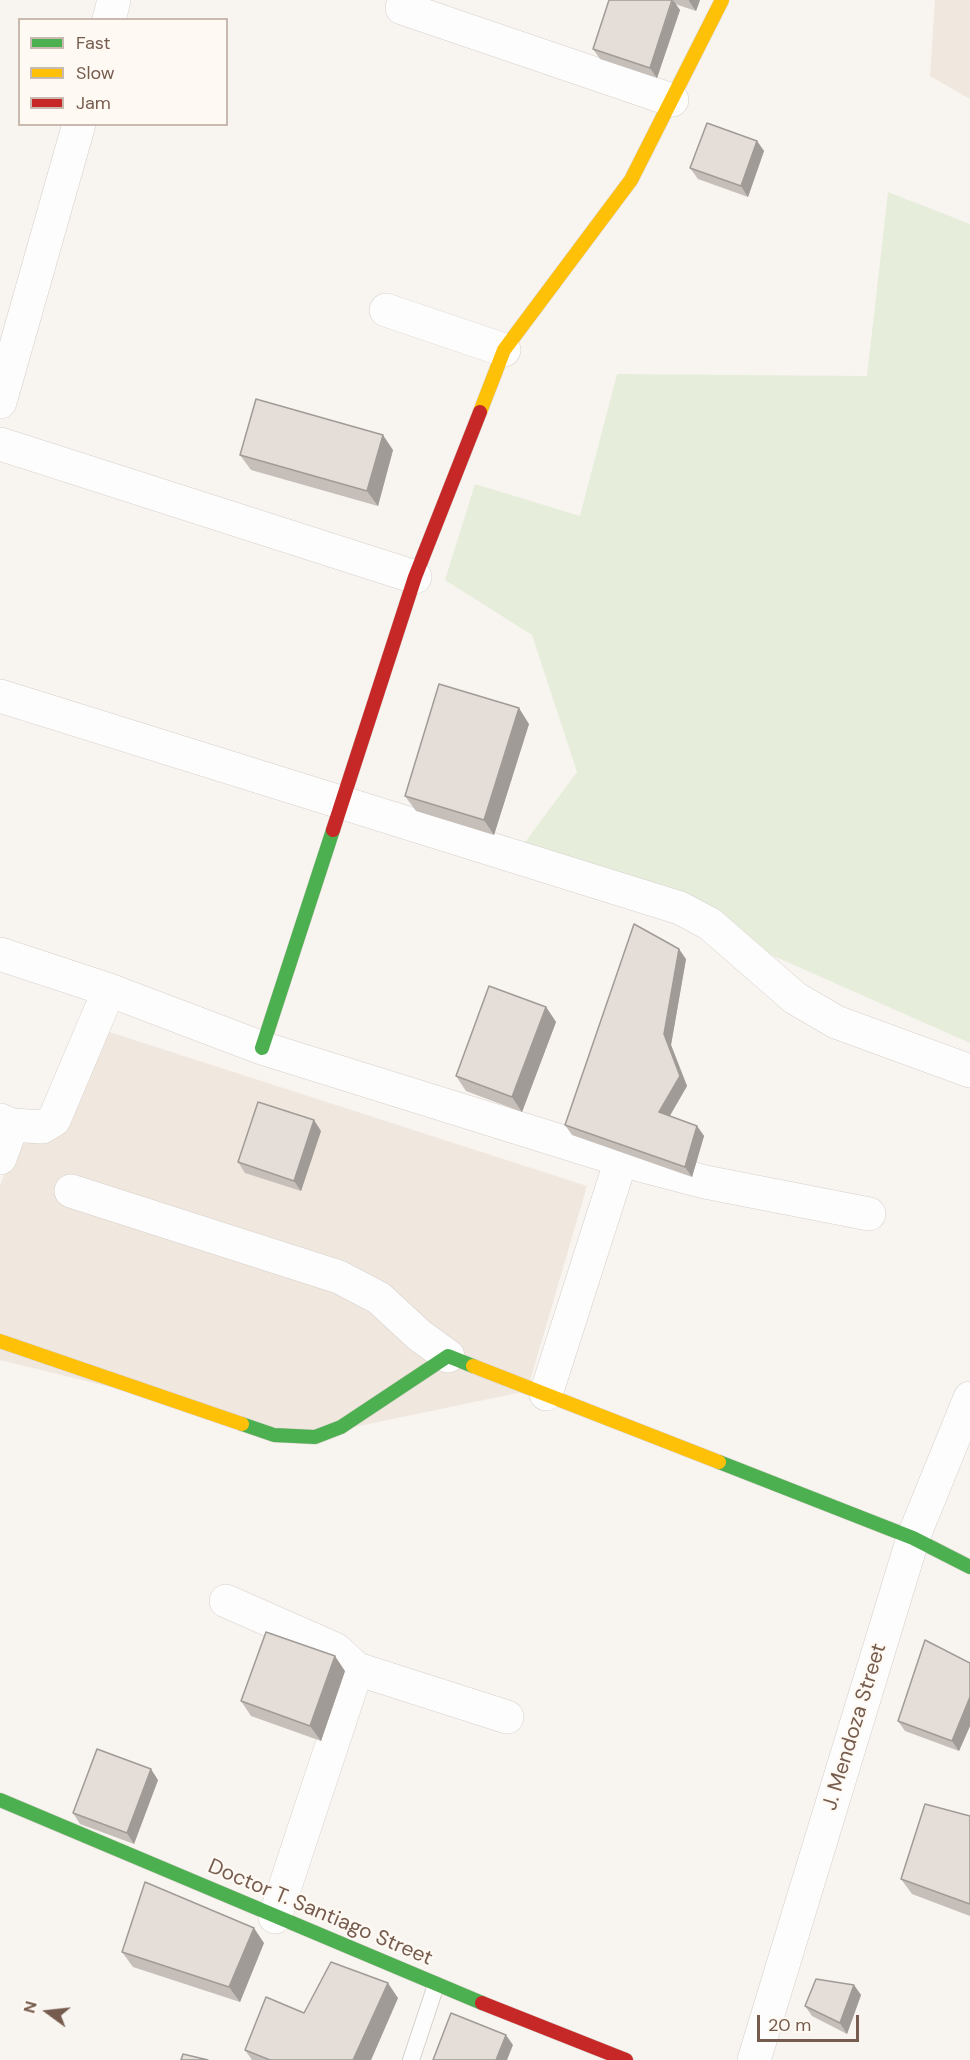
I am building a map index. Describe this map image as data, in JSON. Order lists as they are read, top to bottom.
{
  "streets": {
    "street": ["J. Mendoza Street", "Doctor T. Santiago Street"]
  },
  "legend": ["Fast", "Slow", "Jam"],
  "scale_bar": "20 m",
  "north": "left"
}
